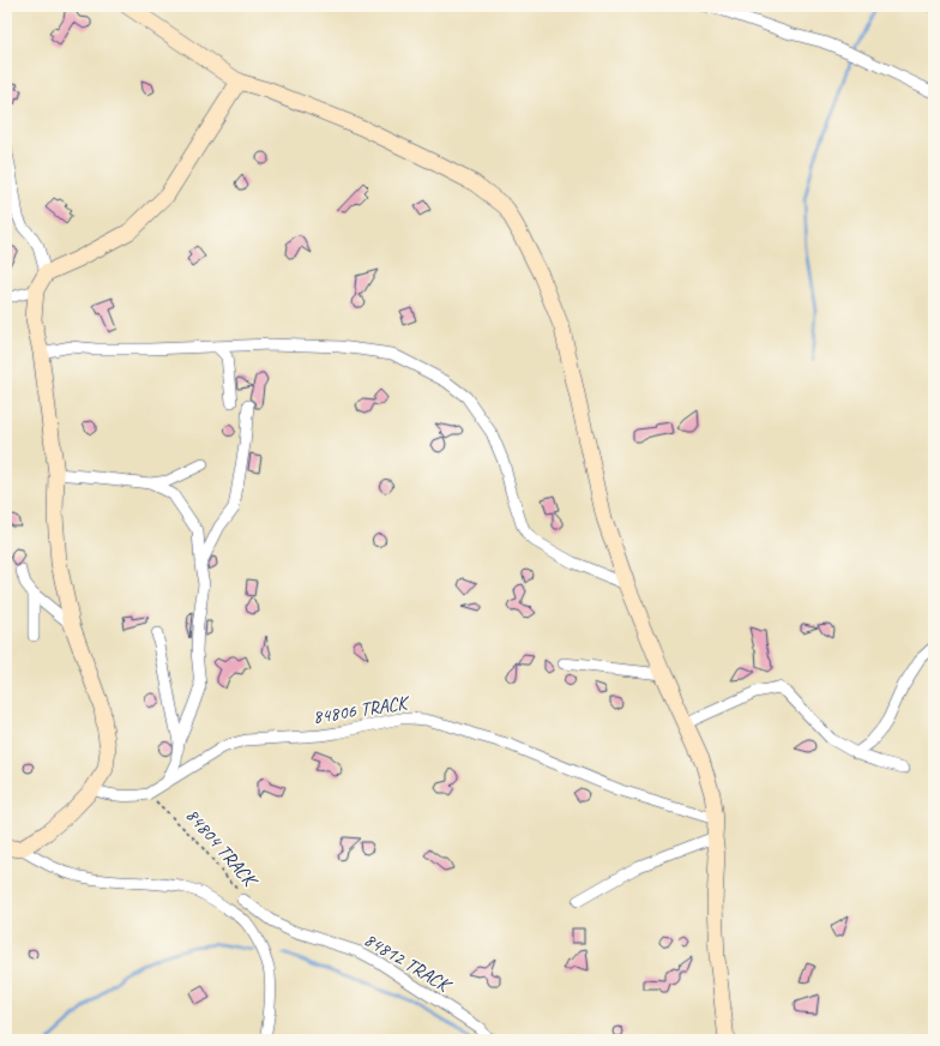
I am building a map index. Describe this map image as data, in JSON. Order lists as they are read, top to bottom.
{
  "streets": {
    "street": ["84806 TRACK", "84812 TRACK"],
    "path": ["84804 TRACK"]
  },
  "crossings": [
    ["84806 TRACK", "84804 TRACK"],
    ["84804 TRACK", "84812 TRACK"]
  ]
}
